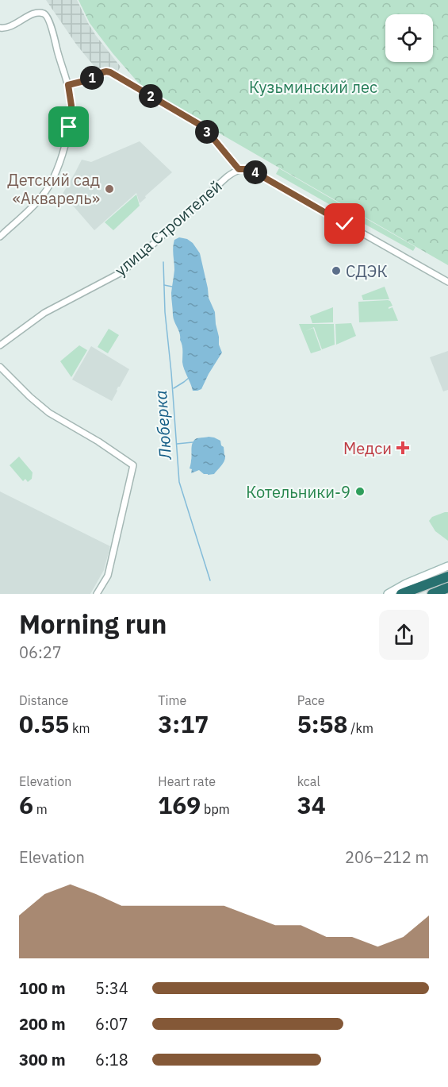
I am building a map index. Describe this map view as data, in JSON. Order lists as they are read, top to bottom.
{
  "streets": {
    "street": ["улица Строителей"]
  },
  "water": ["Люберка"],
  "parks": ["Кузьминский лес"],
  "places": {
    "other": ["Детский сад «Акварель»", "СДЭК", "Котельники-9"],
    "health": ["Медси"]
  },
  "page": {
    "pins": [
      "1",
      "2",
      "3",
      "4"
    ],
    "heading": ["Morning run", "06:27"],
    "stats": [
      ["Distance", "0.55 km"],
      ["Time", "3:17"],
      ["Pace", "5:58 /km"],
      ["Elevation", "6 m"],
      ["Heart rate", "169 bpm"],
      ["kcal", "34"]
    ],
    "chart": ["Elevation", "206–212 m"],
    "list": [
      {
        "name": "100 m",
        "note": "5:34"
      },
      {
        "name": "200 m",
        "note": "6:07"
      },
      {
        "name": "300 m",
        "note": "6:18"
      }
    ]
  }
}
